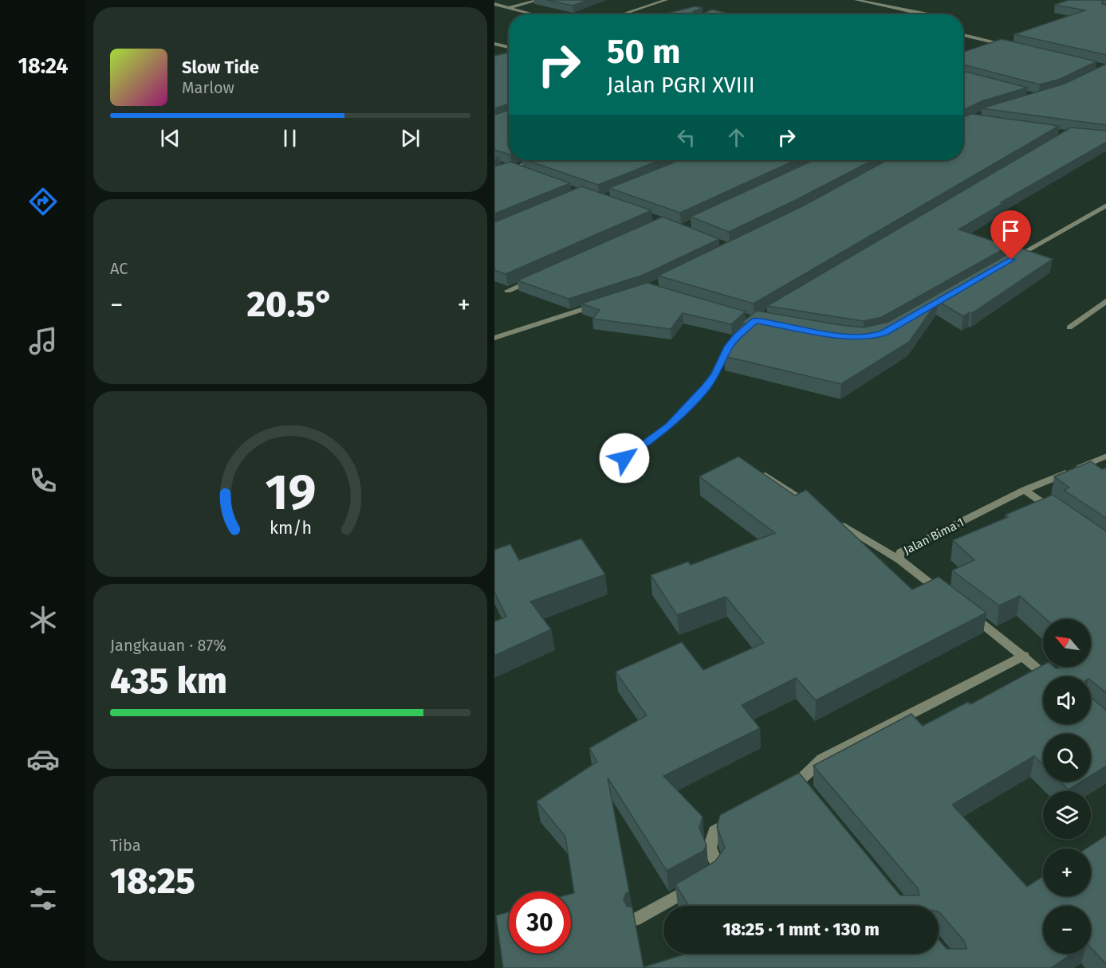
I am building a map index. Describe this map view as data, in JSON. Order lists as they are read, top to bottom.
{
  "streets": {
    "street": ["Jalan Bima 1"]
  },
  "north": "top left",
  "page": {
    "tabs": "18:24",
    "turn": ["50 m", "Jalan PGRI XVIII"],
    "song": ["Slow Tide", "Marlow"],
    "tile": [
      "AC",
      ["Jangkauan · 87%", "435 km"],
      ["Tiba", "18:25"]
    ],
    "heat": ["−", "20.5°", "+"],
    "map_buttons": ["+", "−"],
    "limit": "30",
    "trip": "18:25 · 1 mnt · 130 m",
    "gauge": ["19", "km/h"]
  }
}
